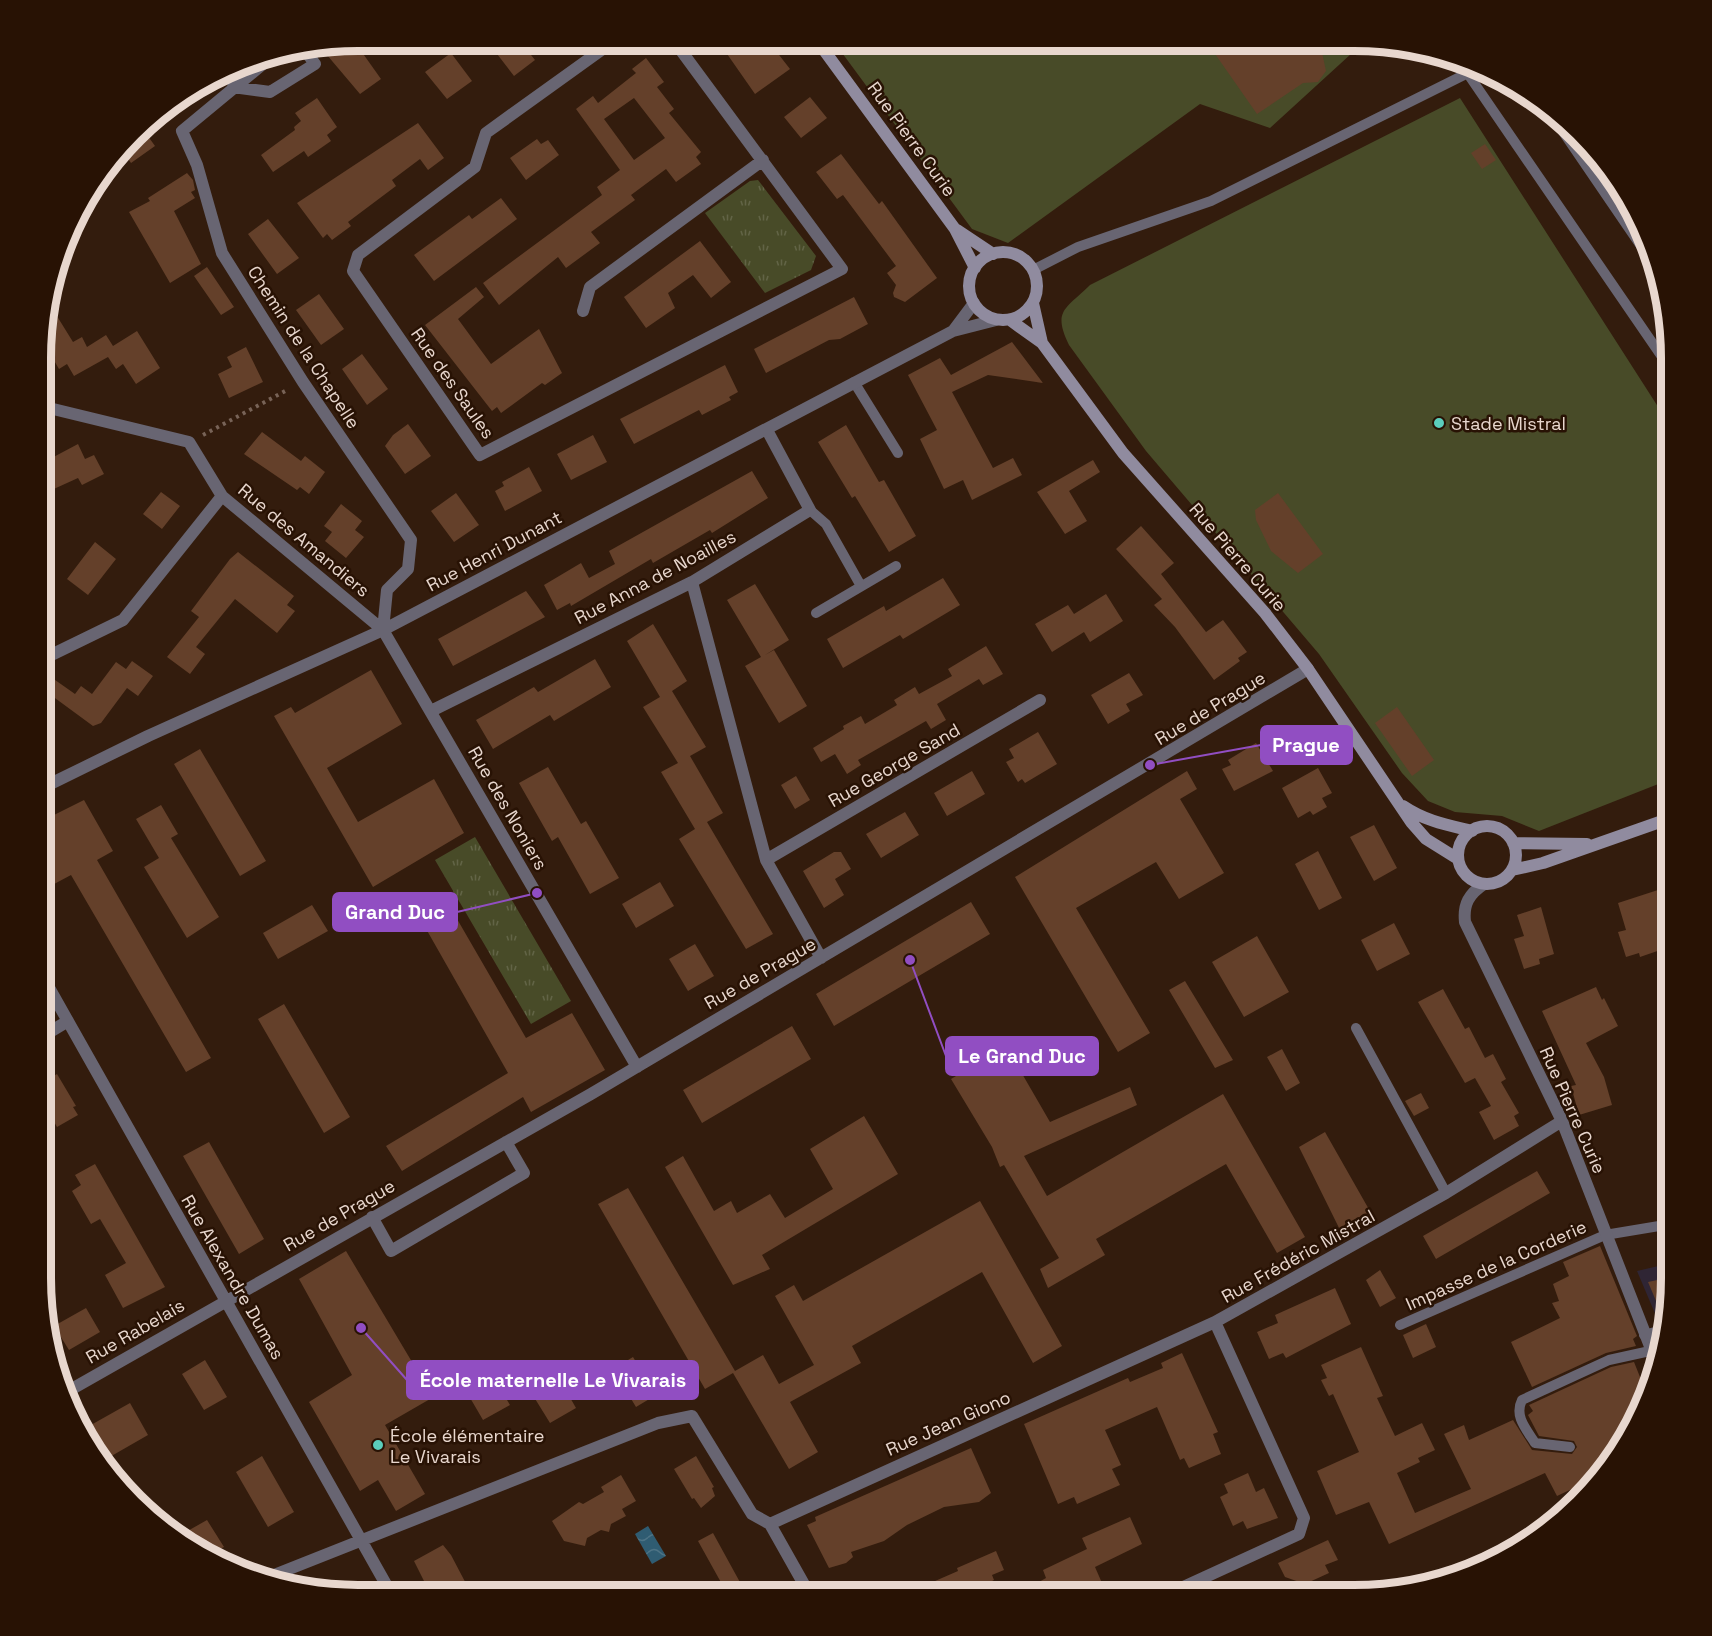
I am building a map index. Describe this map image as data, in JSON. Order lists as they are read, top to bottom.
{
  "streets": {
    "street": [
      "Rue Pierre Curie",
      "Chemin de la Chapelle",
      "Rue des Saules",
      "Rue des Amandiers",
      "Rue Henri Dunant",
      "Rue Anna de Noailles",
      "Rue de Prague",
      "Rue George Sand",
      "Rue des Noniers",
      "Rue Frédéric Mistral",
      "Rue Alexandre Dumas",
      "Rue Rabelais",
      "Rue Jean Giono"
    ],
    "lane": ["Impasse de la Corderie"]
  },
  "crossings": [
    ["Rue Pierre Curie", "Rue Henri Dunant"],
    ["Rue Pierre Curie", "Rue de Prague"],
    ["Rue Pierre Curie", "Rue Frédéric Mistral"],
    ["Rue Pierre Curie", "Impasse de la Corderie"],
    ["Chemin de la Chapelle", "Rue des Amandiers"],
    ["Chemin de la Chapelle", "Rue Henri Dunant"],
    ["Chemin de la Chapelle", "Rue des Noniers"],
    ["Rue des Amandiers", "Rue Henri Dunant"],
    ["Rue des Amandiers", "Rue des Noniers"],
    ["Rue Henri Dunant", "Rue des Noniers"],
    ["Rue Anna de Noailles", "Rue des Noniers"],
    ["Rue de Prague", "Rue des Noniers"],
    ["Rue de Prague", "Rue Alexandre Dumas"],
    ["Rue de Prague", "Rue Rabelais"],
    ["Rue Frédéric Mistral", "Rue Jean Giono"],
    ["Rue Alexandre Dumas", "Rue Rabelais"]
  ],
  "places": [
    "Stade Mistral",
    "Prague",
    "Grand Duc",
    "Le Grand Duc",
    "École maternelle Le Vivarais",
    "École élémentaire Le Vivarais"
  ]
}
